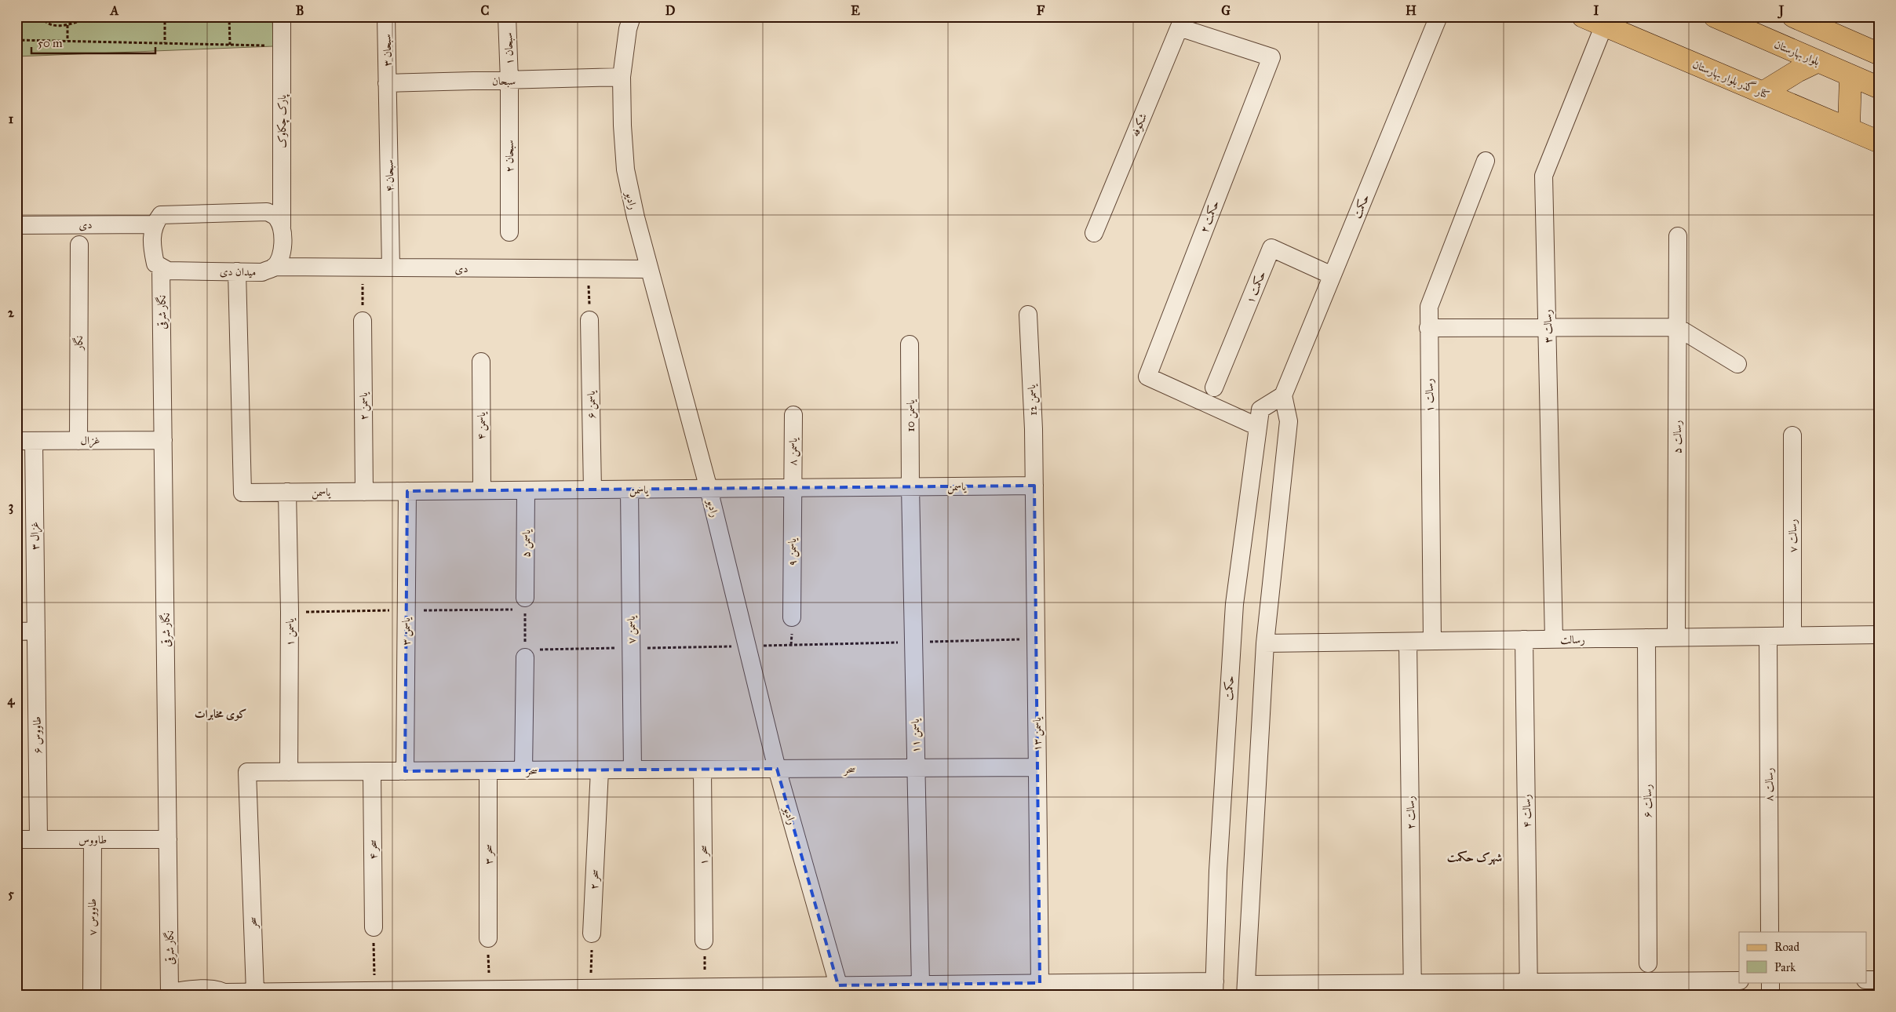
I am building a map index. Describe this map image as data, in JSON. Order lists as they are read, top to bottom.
{
  "streets": {
    "main road": ["بلوار بهارستان", "کنار گذر بلوار بهارستان"],
    "street": [
      "سبحان ۱",
      "سبحان ۳",
      "سبحان",
      "پارک چکاوک",
      "شکوفه",
      "سبحان ۲",
      "سبحان ۴",
      "رادیو",
      "حکمت",
      "حکمت ۲",
      "دی",
      "میدان دی",
      "حکمت ۱",
      "نگار شرقی",
      "رسالت ۳",
      "نگار",
      "رسالت ۱",
      "یاسمن 12",
      "یاسمن ۶",
      "یاسمن ۲",
      "یاسمن 10",
      "یاسمن ۴",
      "رسالت ۵",
      "غزال",
      "یاسمن ۸",
      "یاسمن",
      "غزال ۳",
      "رسالت ۷",
      "یاسمن ۵",
      "یاسمن ۹",
      "یاسمن ۷",
      "یاسمن ۳",
      "یاسمن ۱",
      "رسالت",
      "یاسمن ۱۳",
      "طاووس ۶",
      "یاسمن ۱۱",
      "سحر",
      "رسالت ۸",
      "رسالت ۶",
      "رسالت ۴",
      "رسالت ۲",
      "طاووس",
      "سحر ۴",
      "سحر ۳",
      "سحر ۱",
      "سحر ۲",
      "طاووس ۷"
    ]
  },
  "crossings": [
    ["سبحان ۱", "سبحان"],
    ["سبحان ۱", "سبحان ۲"],
    ["سبحان ۳", "سبحان"],
    ["سبحان ۳", "سبحان ۴"],
    ["کنار گذر بلوار بهارستان", "رسالت ۳"],
    ["سبحان", "سبحان ۲"],
    ["سبحان", "سبحان ۴"],
    ["سبحان", "رادیو"],
    ["شکوفه", "حکمت ۲"],
    ["سبحان ۴", "دی"],
    ["رادیو", "دی"],
    ["رادیو", "یاسمن"],
    ["رادیو", "سحر"],
    ["حکمت", "حکمت ۲"],
    ["حکمت", "حکمت ۱"],
    ["دی", "میدان دی"],
    ["میدان دی", "نگار شرقی"],
    ["میدان دی", "یاسمن"],
    ["نگار شرقی", "غزال"],
    ["نگار شرقی", "طاووس"],
    ["رسالت ۳", "رسالت"],
    ["نگار", "غزال"],
    ["رسالت ۱", "رسالت"],
    ["یاسمن 12", "یاسمن"],
    ["یاسمن 12", "یاسمن ۱۳"],
    ["یاسمن ۶", "یاسمن"],
    ["یاسمن ۲", "یاسمن"],
    ["یاسمن 10", "یاسمن"],
    ["یاسمن 10", "یاسمن ۱۱"],
    ["یاسمن ۴", "یاسمن"],
    ["رسالت ۵", "رسالت"],
    ["غزال", "غزال ۳"],
    ["یاسمن ۸", "یاسمن"],
    ["یاسمن ۸", "یاسمن ۹"],
    ["یاسمن", "یاسمن ۵"],
    ["یاسمن", "یاسمن ۹"],
    ["یاسمن", "یاسمن ۷"],
    ["یاسمن", "یاسمن ۳"],
    ["یاسمن", "یاسمن ۱"],
    ["یاسمن", "یاسمن ۱۳"],
    ["یاسمن", "یاسمن ۱۱"],
    ["غزال ۳", "طاووس ۶"],
    ["رسالت ۷", "رسالت"],
    ["یاسمن ۷", "سحر"],
    ["یاسمن ۳", "سحر"],
    ["یاسمن ۱", "سحر"],
    ["رسالت", "رسالت ۸"],
    ["رسالت", "رسالت ۶"],
    ["رسالت", "رسالت ۴"],
    ["رسالت", "رسالت ۲"],
    ["یاسمن ۱۳", "سحر"],
    ["طاووس ۶", "طاووس"],
    ["یاسمن ۱۱", "سحر"],
    ["سحر", "سحر ۴"],
    ["سحر", "سحر ۳"],
    ["سحر", "سحر ۱"],
    ["سحر", "سحر ۲"],
    ["طاووس", "طاووس ۷"]
  ],
  "districts": ["کوی مخابرات", "شهرک حکمت"],
  "legend": ["Road", "Park"],
  "scale_bar": "50 m",
  "grid": {
    "columns": [
      "A",
      "B",
      "C",
      "D",
      "E",
      "F",
      "G",
      "H",
      "I",
      "J"
    ],
    "rows": [
      "1",
      "2",
      "3",
      "4",
      "5"
    ]
  }
}
